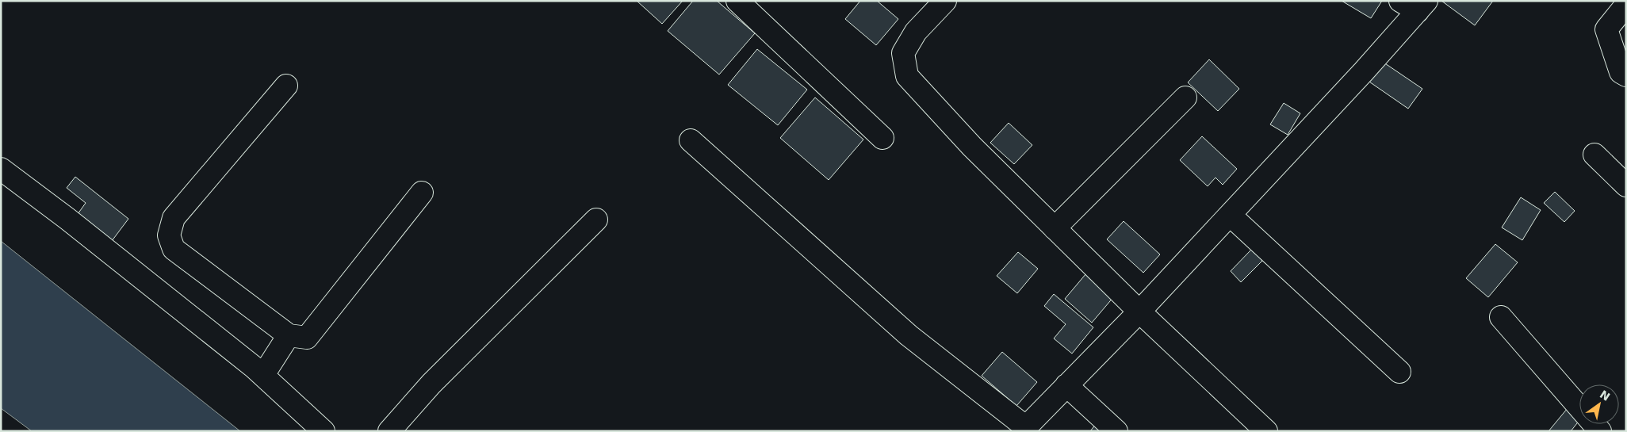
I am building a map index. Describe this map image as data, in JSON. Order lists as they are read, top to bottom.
{
  "north": "top right"
}
